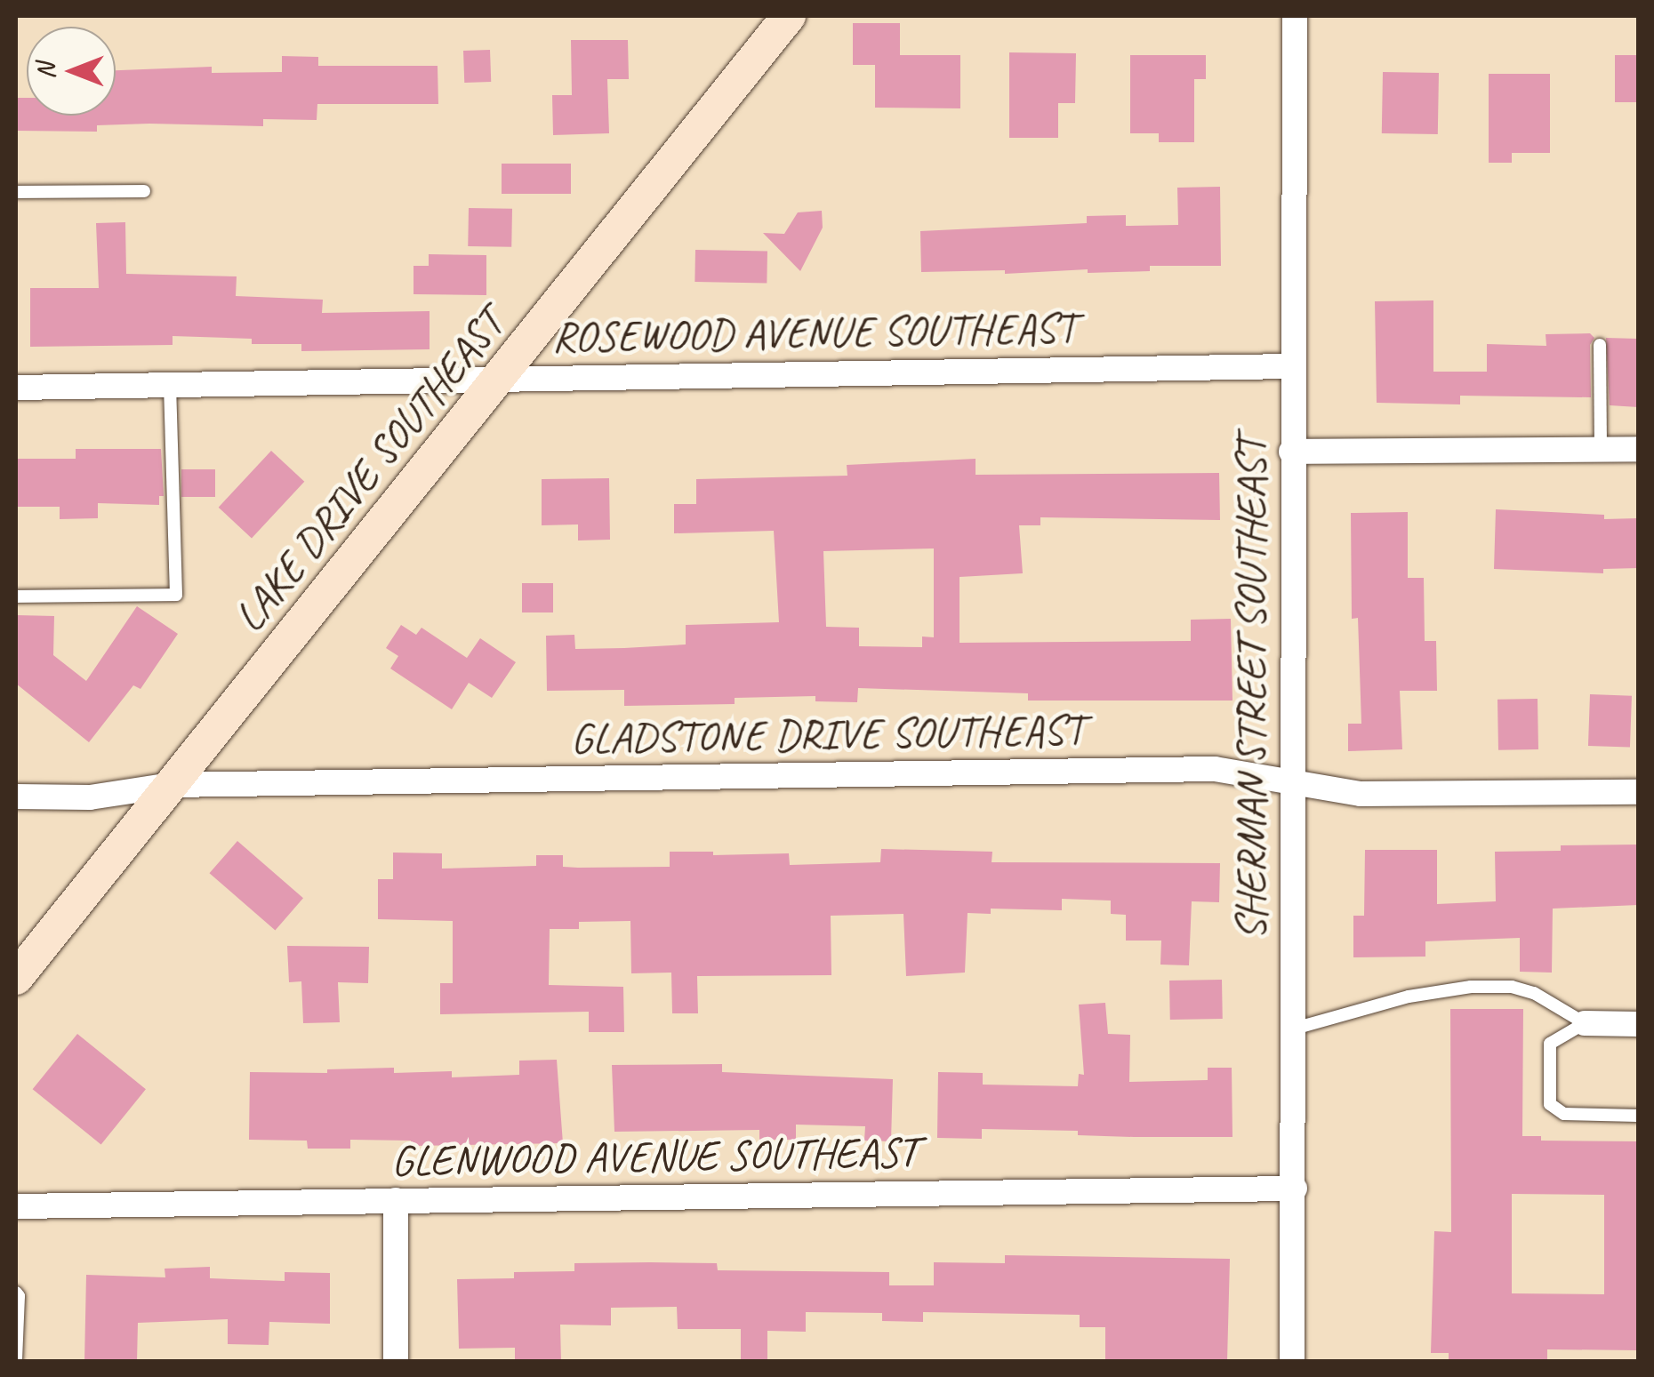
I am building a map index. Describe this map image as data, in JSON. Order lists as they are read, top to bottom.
{
  "streets": {
    "main road": ["LAKE DRIVE SOUTHEAST"],
    "street": [
      "ROSEWOOD AVENUE SOUTHEAST",
      "SHERMAN STREET SOUTHEAST",
      "GLADSTONE DRIVE SOUTHEAST",
      "GLENWOOD AVENUE SOUTHEAST"
    ]
  },
  "crossings": [
    ["ROSEWOOD AVENUE SOUTHEAST", "LAKE DRIVE SOUTHEAST"],
    ["ROSEWOOD AVENUE SOUTHEAST", "SHERMAN STREET SOUTHEAST"],
    ["LAKE DRIVE SOUTHEAST", "GLADSTONE DRIVE SOUTHEAST"],
    ["SHERMAN STREET SOUTHEAST", "GLADSTONE DRIVE SOUTHEAST"],
    ["SHERMAN STREET SOUTHEAST", "GLENWOOD AVENUE SOUTHEAST"]
  ],
  "north": "left"
}
